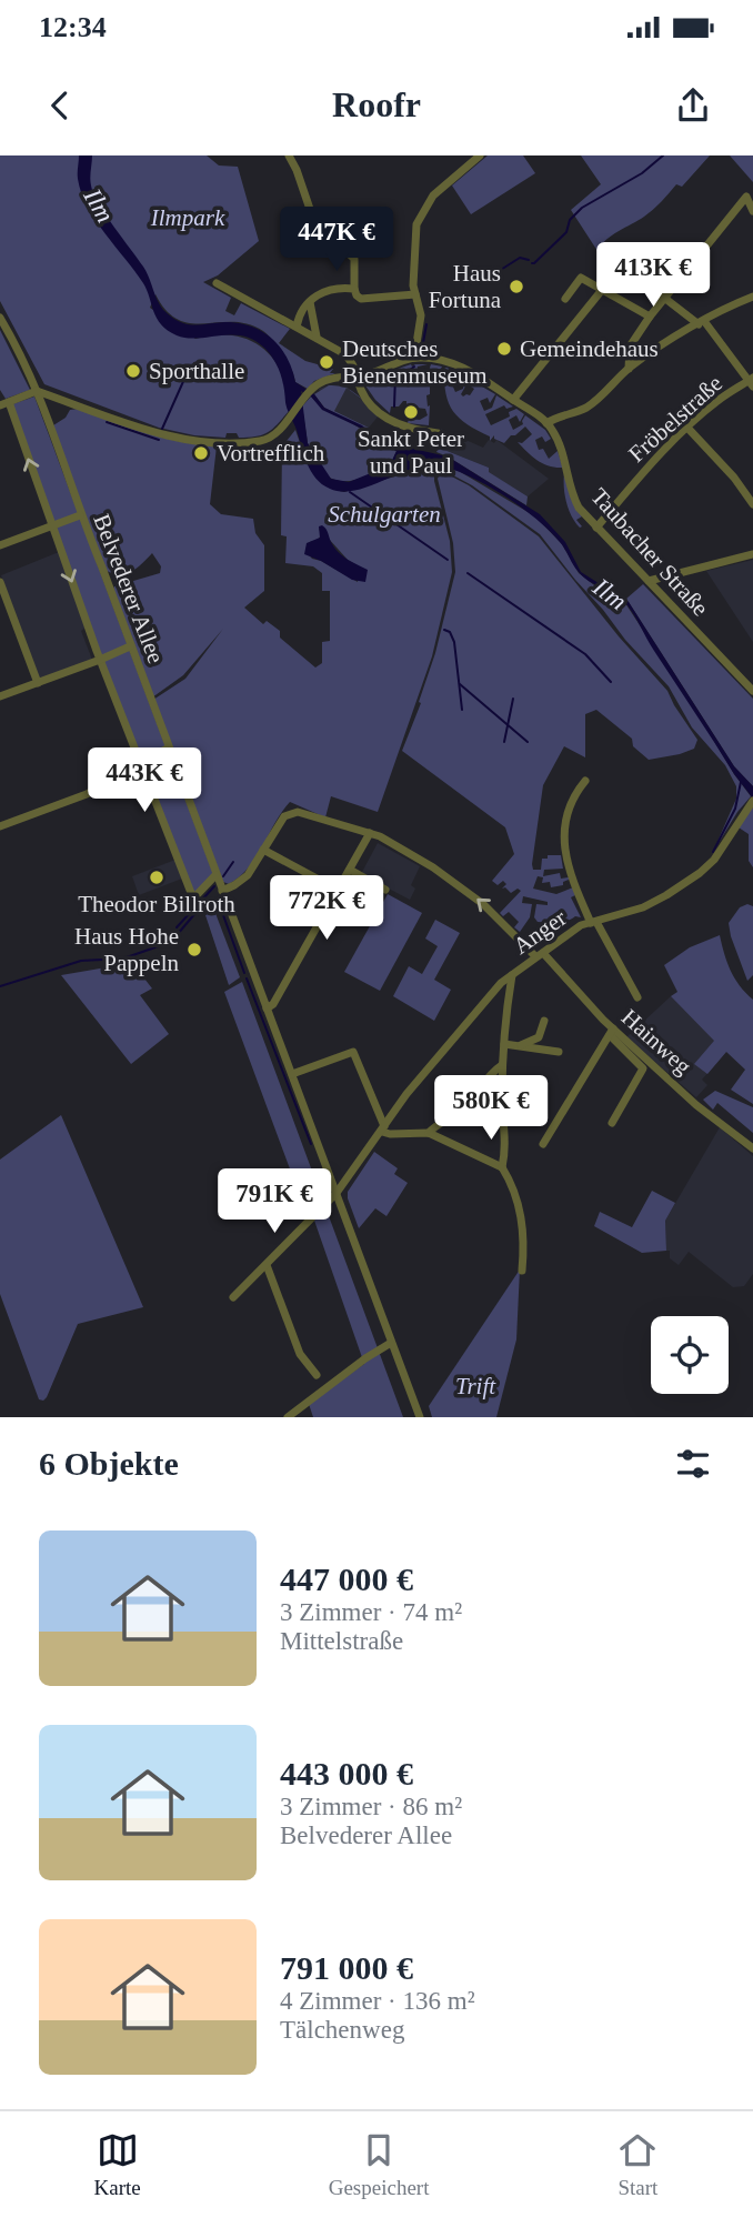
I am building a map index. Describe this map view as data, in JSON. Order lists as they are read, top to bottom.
{
  "streets": {
    "street": [
      "Fröbelstraße",
      "Taubacher Straße",
      "Belvederer Allee",
      "Anger",
      "Hainweg"
    ]
  },
  "crossings": [
    ["Fröbelstraße", "Taubacher Straße"],
    ["Belvederer Allee", "Anger"],
    ["Anger", "Hainweg"]
  ],
  "water": ["Ilm"],
  "parks": ["Ilmpark", "Schulgarten", "Trift"],
  "places": [
    "Haus Fortuna",
    "Gemeindehaus",
    "Deutsches Bienenmuseum",
    "Sporthalle",
    "Sankt Peter und Paul",
    "Vortrefflich",
    "Theodor Billroth",
    "Haus Hohe Pappeln"
  ],
  "page": {
    "status": "12:34",
    "header": "Roofr",
    "price": [
      "447K €",
      "413K €",
      "443K €",
      "772K €",
      "580K €",
      "791K €"
    ],
    "heading": "6 Objekte",
    "list": [
      {
        "name": "447 000 €",
        "note": "3 Zimmer · 74 m² · Mittelstraße"
      },
      {
        "name": "443 000 €",
        "note": "3 Zimmer · 86 m² · Belvederer Allee"
      },
      {
        "name": "791 000 €",
        "note": "4 Zimmer · 136 m² · Tälchenweg"
      }
    ],
    "tabs": ["Karte", "Gespeichert", "Start"]
  }
}
